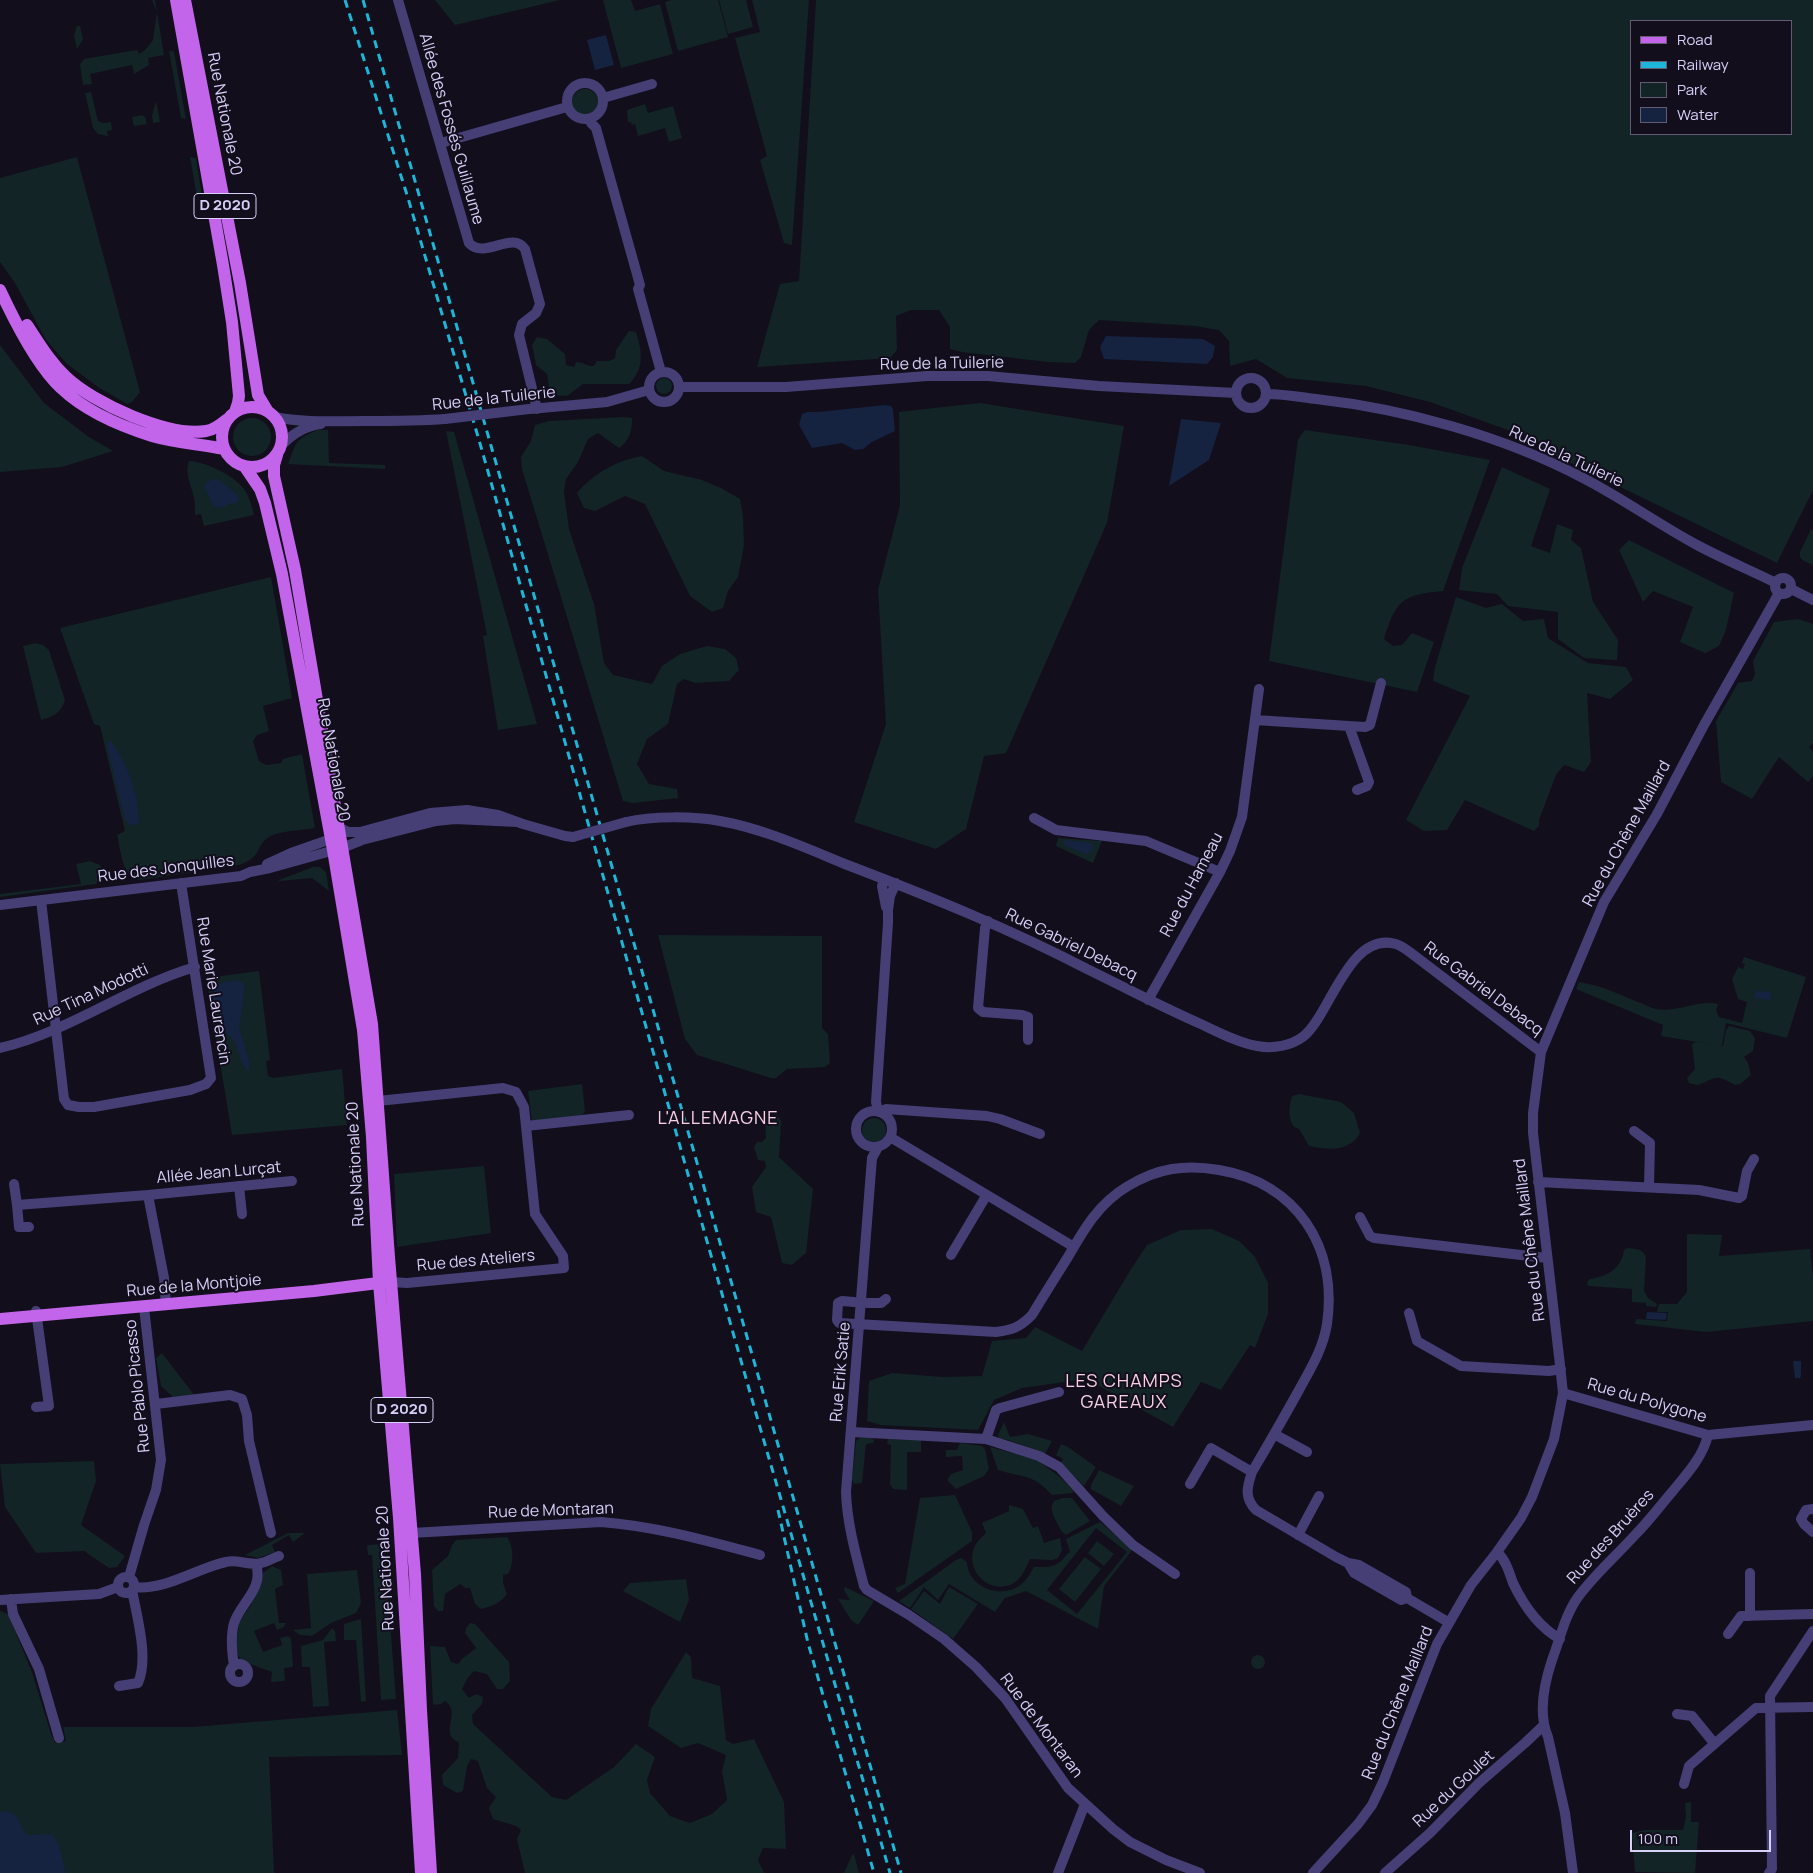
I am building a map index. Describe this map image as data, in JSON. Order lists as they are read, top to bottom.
{
  "streets": {
    "main road": ["Rue Nationale 20", "D 2020", "Rue de la Montjoie"],
    "street": [
      "Allée des Fossés Guillaume",
      "Rue de la Tuilerie",
      "Rue du Chêne Maillard",
      "Rue des Jonquilles",
      "Rue du Hameau",
      "Rue Gabriel Debacq",
      "Rue Marie Laurencin",
      "Rue Tina Modotti",
      "Allée Jean Lurçat",
      "Rue des Ateliers",
      "Rue Erik Satie",
      "Rue Pablo Picasso",
      "Rue du Polygone",
      "Rue de Montaran",
      "Rue des Bruères",
      "Rue du Goulet"
    ]
  },
  "crossings": [
    ["Rue Nationale 20", "Rue de la Tuilerie"],
    ["Rue Nationale 20", "Rue des Jonquilles"],
    ["Rue Nationale 20", "Rue Gabriel Debacq"],
    ["Rue Nationale 20", "Rue des Ateliers"],
    ["Rue Nationale 20", "Rue de la Montjoie"],
    ["Rue Nationale 20", "Rue de Montaran"],
    ["Allée des Fossés Guillaume", "Rue de la Tuilerie"],
    ["Rue de la Tuilerie", "Rue du Chêne Maillard"],
    ["Rue du Chêne Maillard", "Rue Gabriel Debacq"],
    ["Rue du Chêne Maillard", "Rue du Polygone"],
    ["Rue des Jonquilles", "Rue Gabriel Debacq"],
    ["Rue des Jonquilles", "Rue Marie Laurencin"],
    ["Rue du Hameau", "Rue Gabriel Debacq"],
    ["Rue Marie Laurencin", "Rue Tina Modotti"],
    ["Rue des Ateliers", "Rue de la Montjoie"],
    ["Rue de la Montjoie", "Rue Pablo Picasso"],
    ["Rue Erik Satie", "Rue de Montaran"],
    ["Rue du Polygone", "Rue des Bruères"],
    ["Rue des Bruères", "Rue du Goulet"]
  ],
  "districts": ["L'ALLEMAGNE", "LES CHAMPS GAREAUX"],
  "legend": [
    "Road",
    "Railway",
    "Park",
    "Water"
  ],
  "scale_bar": "100 m"
}
